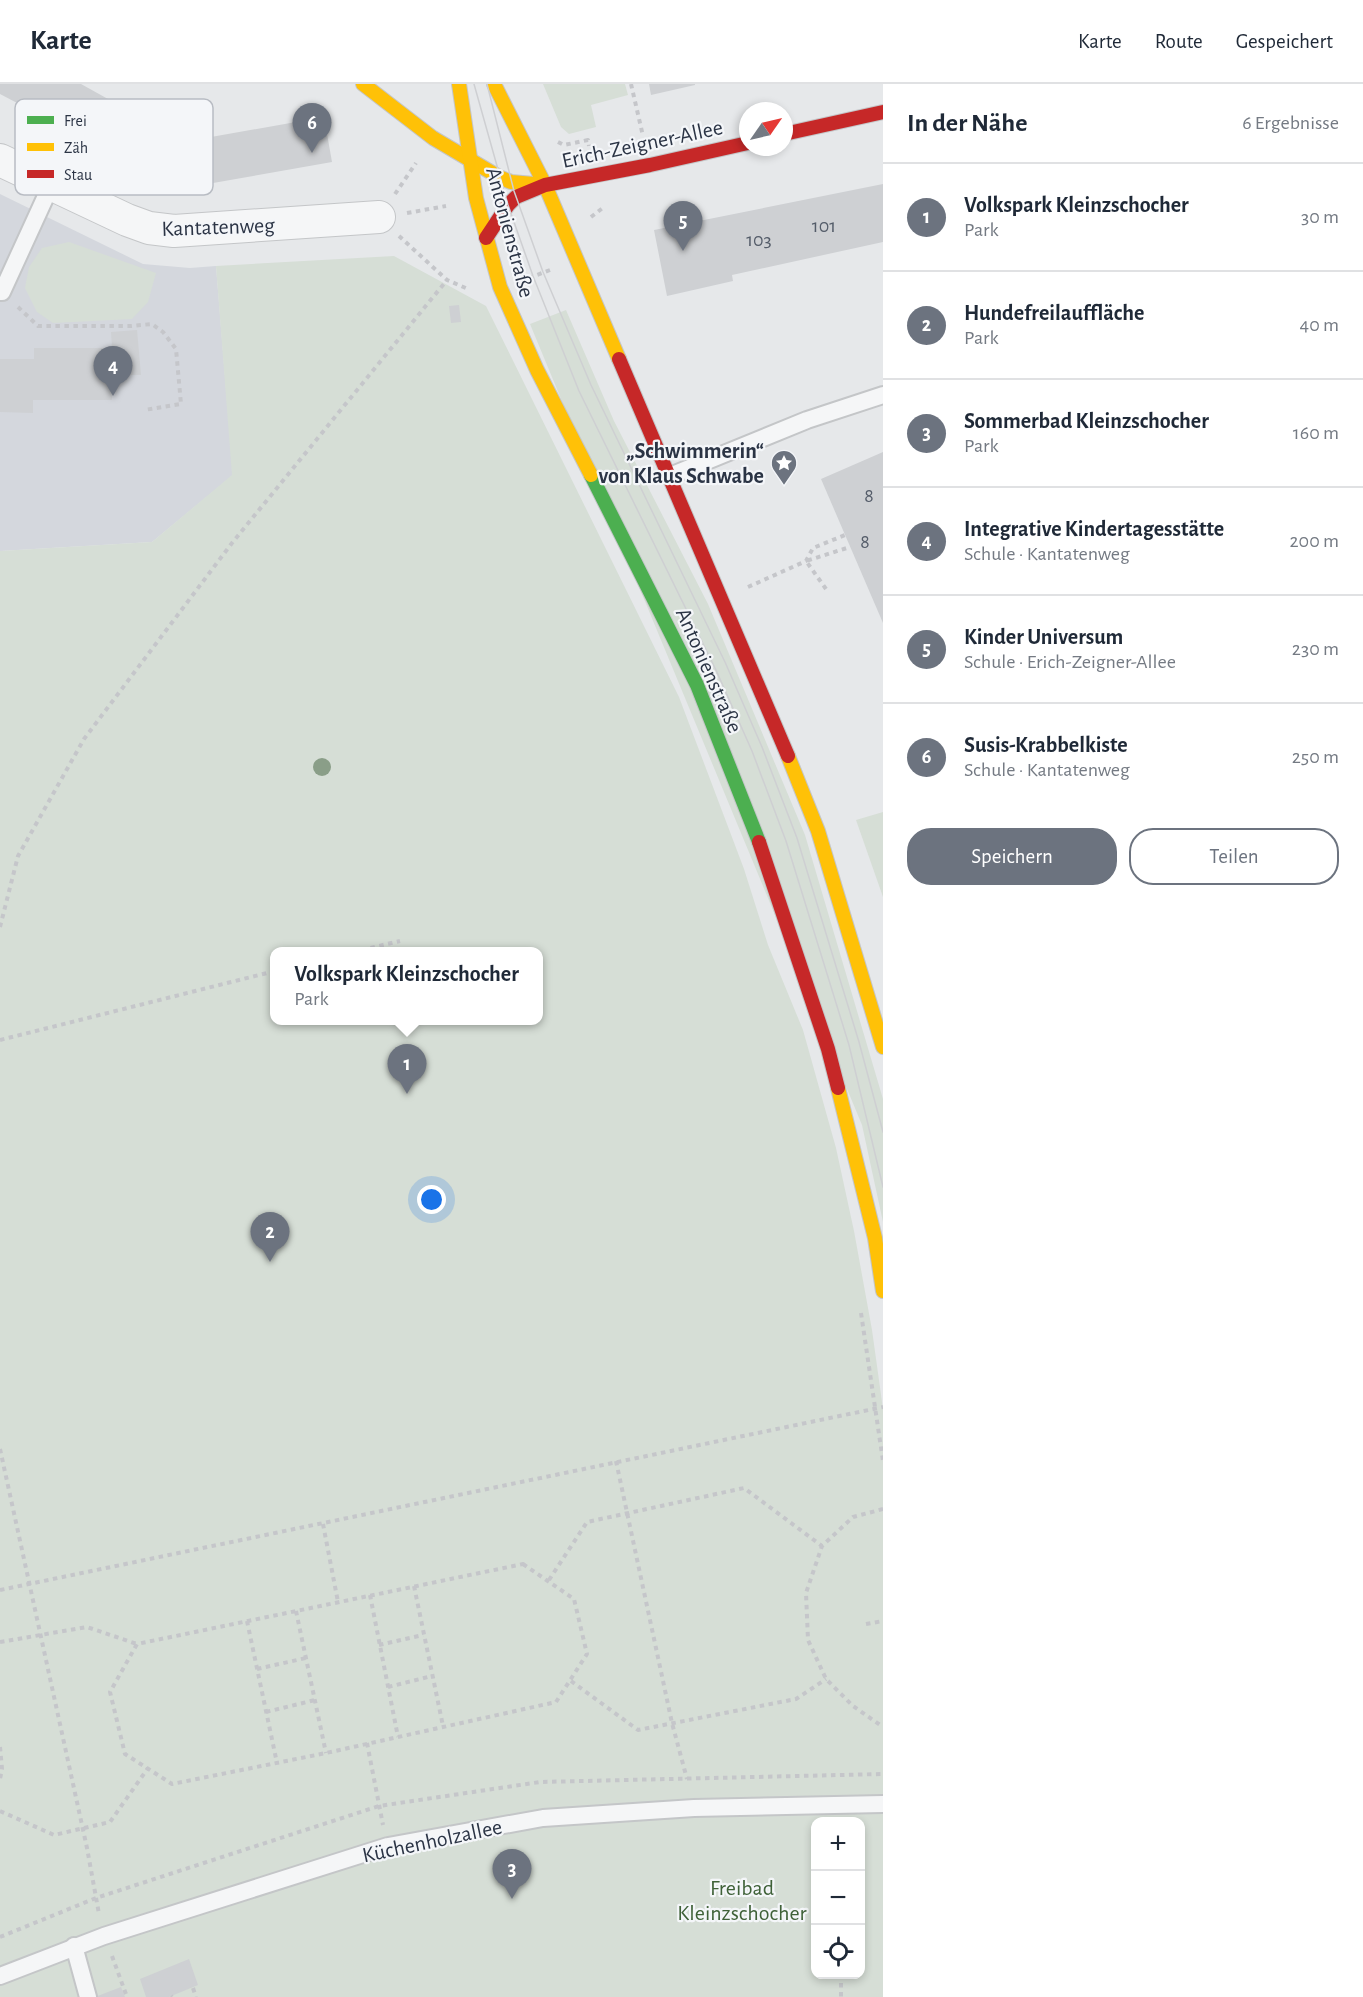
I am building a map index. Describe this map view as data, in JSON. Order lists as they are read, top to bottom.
{
  "streets": {
    "main road": ["Erich-Zeigner-Allee", "Antonienstraße"],
    "street": ["Kantatenweg"],
    "lane": ["Küchenholzallee"]
  },
  "crossings": [
    ["Erich-Zeigner-Allee", "Antonienstraße"]
  ],
  "parks": ["Freibad Kleinzschocher"],
  "places": {
    "place": ["„Schwimmerin“ von Klaus Schwabe"]
  },
  "house_numbers": [
    "101",
    "103",
    "8",
    "8"
  ],
  "legend": ["Frei", "Zäh", "Stau"],
  "north": "top right",
  "page": {
    "header": "Karte",
    "nav": ["Karte", "Route", "Gespeichert"],
    "heading": ["In der Nähe", "6 Ergebnisse"],
    "pins": [
      "6",
      "5",
      "4",
      "1",
      "2",
      "3"
    ],
    "list": [
      {
        "mark": "1",
        "name": "Volkspark Kleinzschocher",
        "note": "Park",
        "value": "30 m"
      },
      {
        "mark": "2",
        "name": "Hundefreilauffläche",
        "note": "Park",
        "value": "40 m"
      },
      {
        "mark": "3",
        "name": "Sommerbad Kleinzschocher",
        "note": "Park",
        "value": "160 m"
      },
      {
        "mark": "4",
        "name": "Integrative Kindertagesstätte",
        "note": "Schule · Kantatenweg",
        "value": "200 m"
      },
      {
        "mark": "5",
        "name": "Kinder Universum",
        "note": "Schule · Erich-Zeigner-Allee",
        "value": "230 m"
      },
      {
        "mark": "6",
        "name": "Susis-Krabbelkiste",
        "note": "Schule · Kantatenweg",
        "value": "250 m"
      }
    ],
    "buttons": ["Speichern", "Teilen"],
    "popup": ["Volkspark Kleinzschocher", "Park"],
    "map_buttons": ["+", "−"]
  }
}
